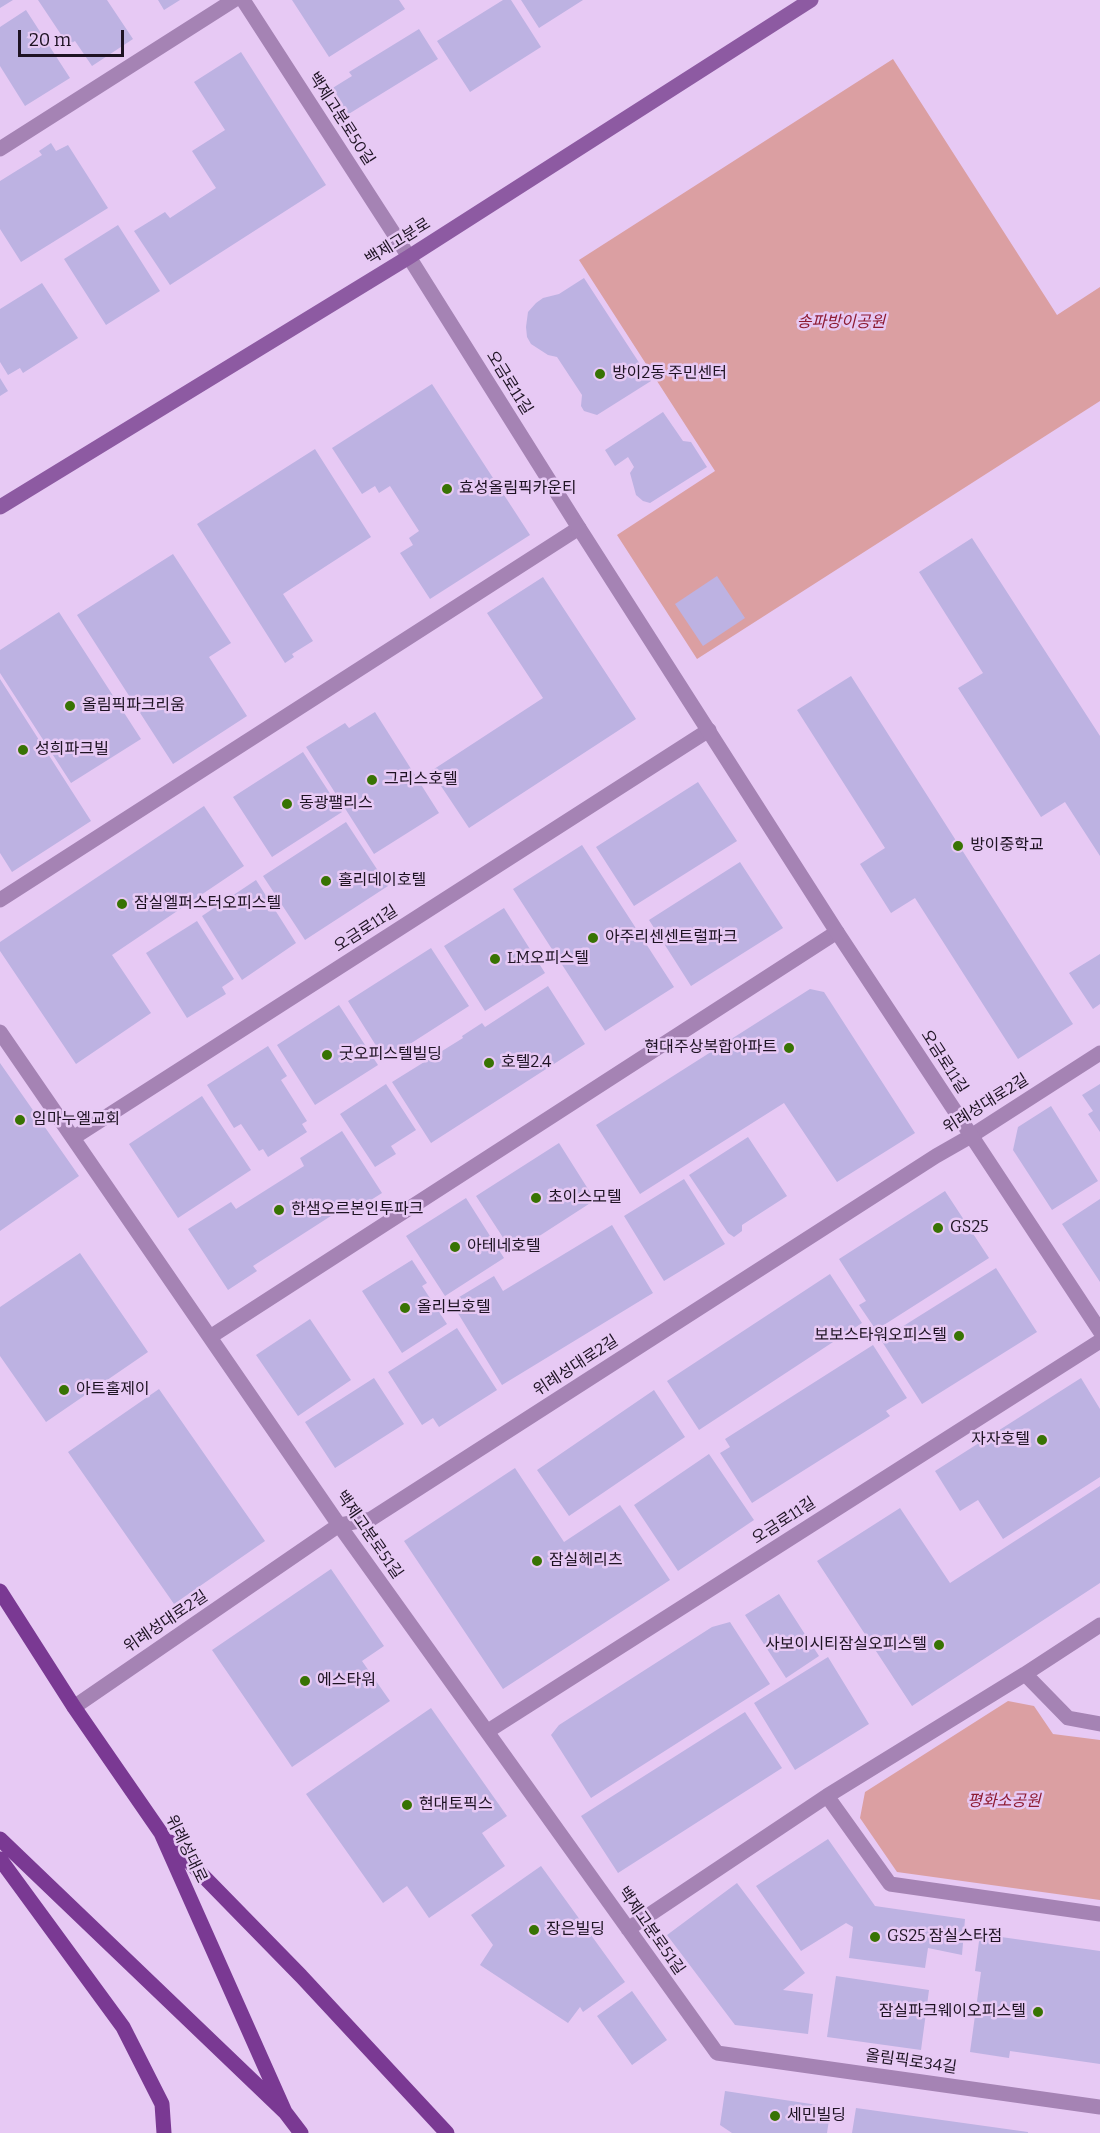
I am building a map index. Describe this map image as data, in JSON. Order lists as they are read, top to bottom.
{
  "streets": {
    "main road": ["백제고분로", "위례성대로"],
    "street": [
      "백제고분로50길",
      "오금로11길",
      "위례성대로2길",
      "백제고분로51길",
      "올림픽로34길"
    ]
  },
  "crossings": [
    ["백제고분로50길", "백제고분로"],
    ["백제고분로50길", "오금로11길"],
    ["백제고분로", "오금로11길"],
    ["오금로11길", "위례성대로2길"],
    ["오금로11길", "백제고분로51길"],
    ["위례성대로2길", "백제고분로51길"],
    ["위례성대로2길", "위례성대로"],
    ["백제고분로51길", "올림픽로34길"]
  ],
  "parks": ["송파방이공원", "평화소공원"],
  "places": [
    "방이2동 주민센터",
    "효성올림픽카운티",
    "올림픽파크리움",
    "성희파크빌",
    "그리스호텔",
    "동광팰리스",
    "방이중학교",
    "홀리데이호텔",
    "잠실엘퍼스터오피스텔",
    "아주리센센트럴파크",
    "LM오피스텔",
    "현대주상복합아파트",
    "굿오피스텔빌딩",
    "호텔2.4",
    "임마누엘교회",
    "초이스모텔",
    "한샘오르본인투파크",
    "GS25",
    "아테네호텔",
    "올리브호텔",
    "보보스타워오피스텔",
    "아트홀제이",
    "자자호텔",
    "잠실헤리츠",
    "사보이시티잠실오피스텔",
    "에스타워",
    "현대토픽스",
    "장은빌딩",
    "GS25 잠실스타점",
    "잠실파크웨이오피스텔",
    "세민빌딩"
  ],
  "scale_bar": "20 m"
}
